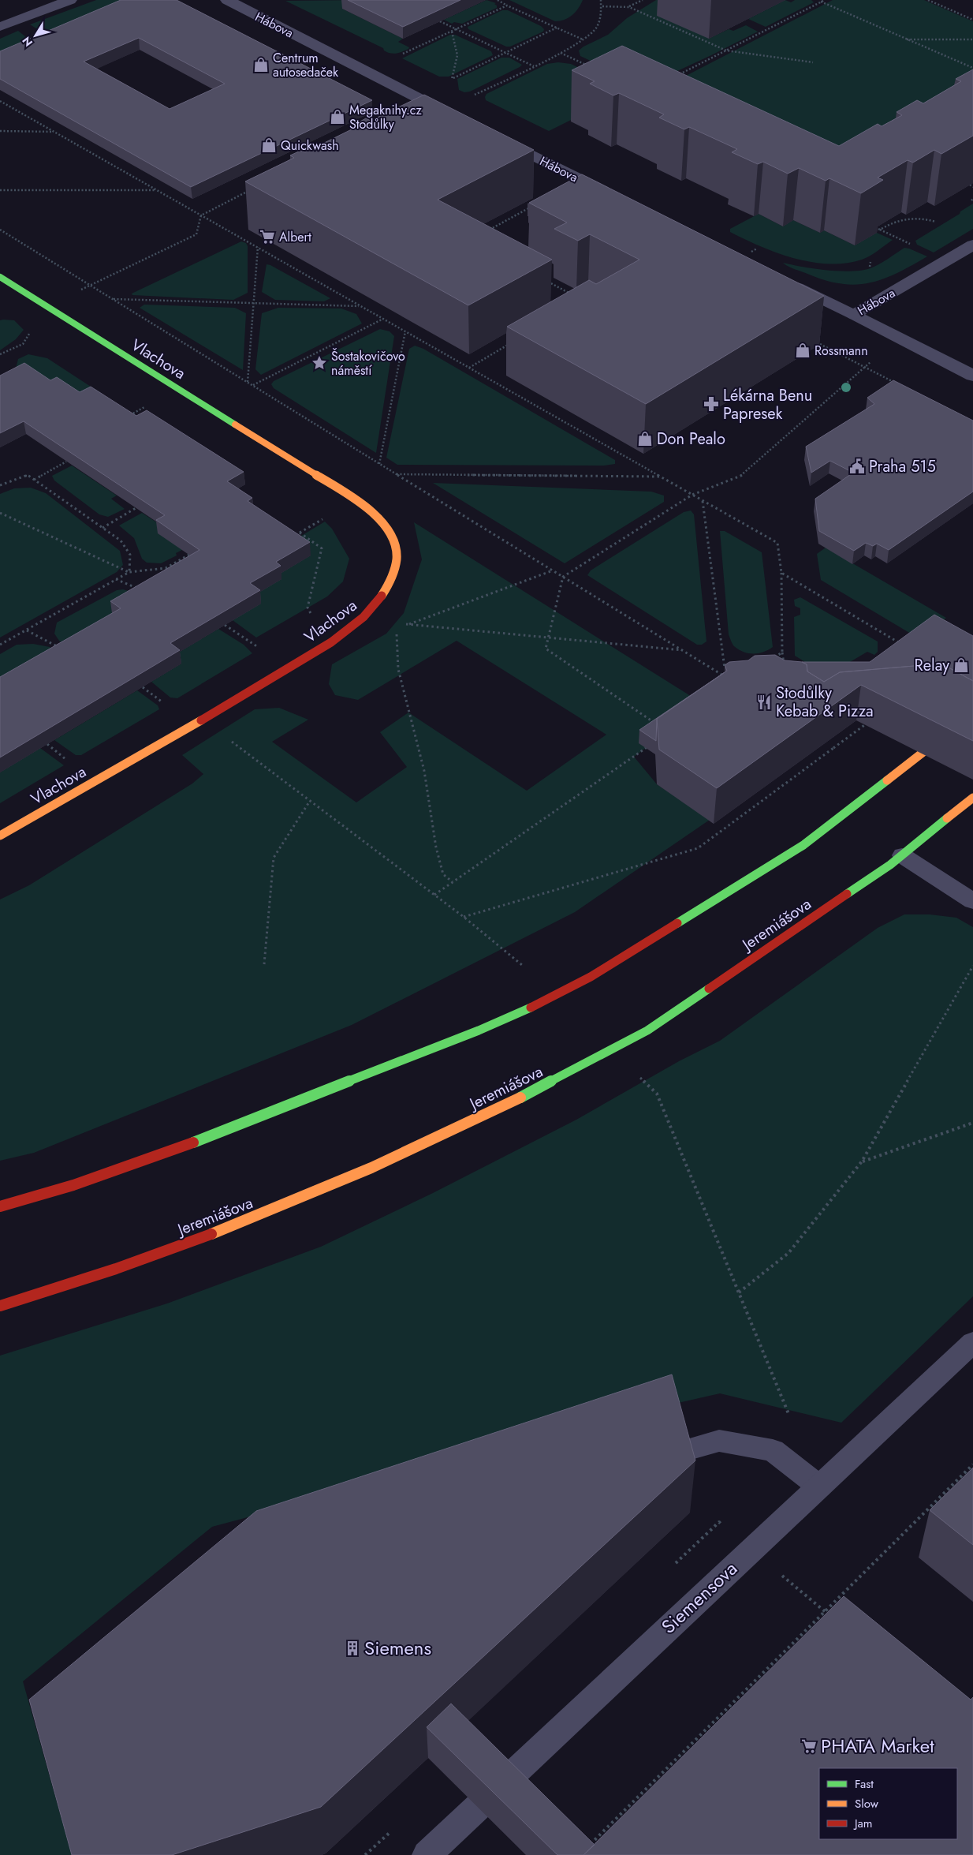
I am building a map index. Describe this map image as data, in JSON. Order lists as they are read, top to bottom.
{
  "streets": {
    "main road": ["Vlachova", "Jeremiášova"],
    "street": ["Hábova", "Siemensova"]
  },
  "places": {
    "shop": [
      "Centrum autosedaček",
      "Megaknihy.cz Stodůlky",
      "Quickwash",
      "Rossmann",
      "Don Pealo",
      "Relay"
    ],
    "supermarket": ["Albert", "PHATA Market"],
    "place": ["Šostakovičovo náměstí"],
    "pharmacy": ["Lékárna Benu Papresek"],
    "public building": ["Praha 515"],
    "restaurant": ["Stodůlky Kebab & Pizza"],
    "building": ["Siemens"]
  },
  "legend": ["Fast", "Slow", "Jam"],
  "north": "bottom left"
}
